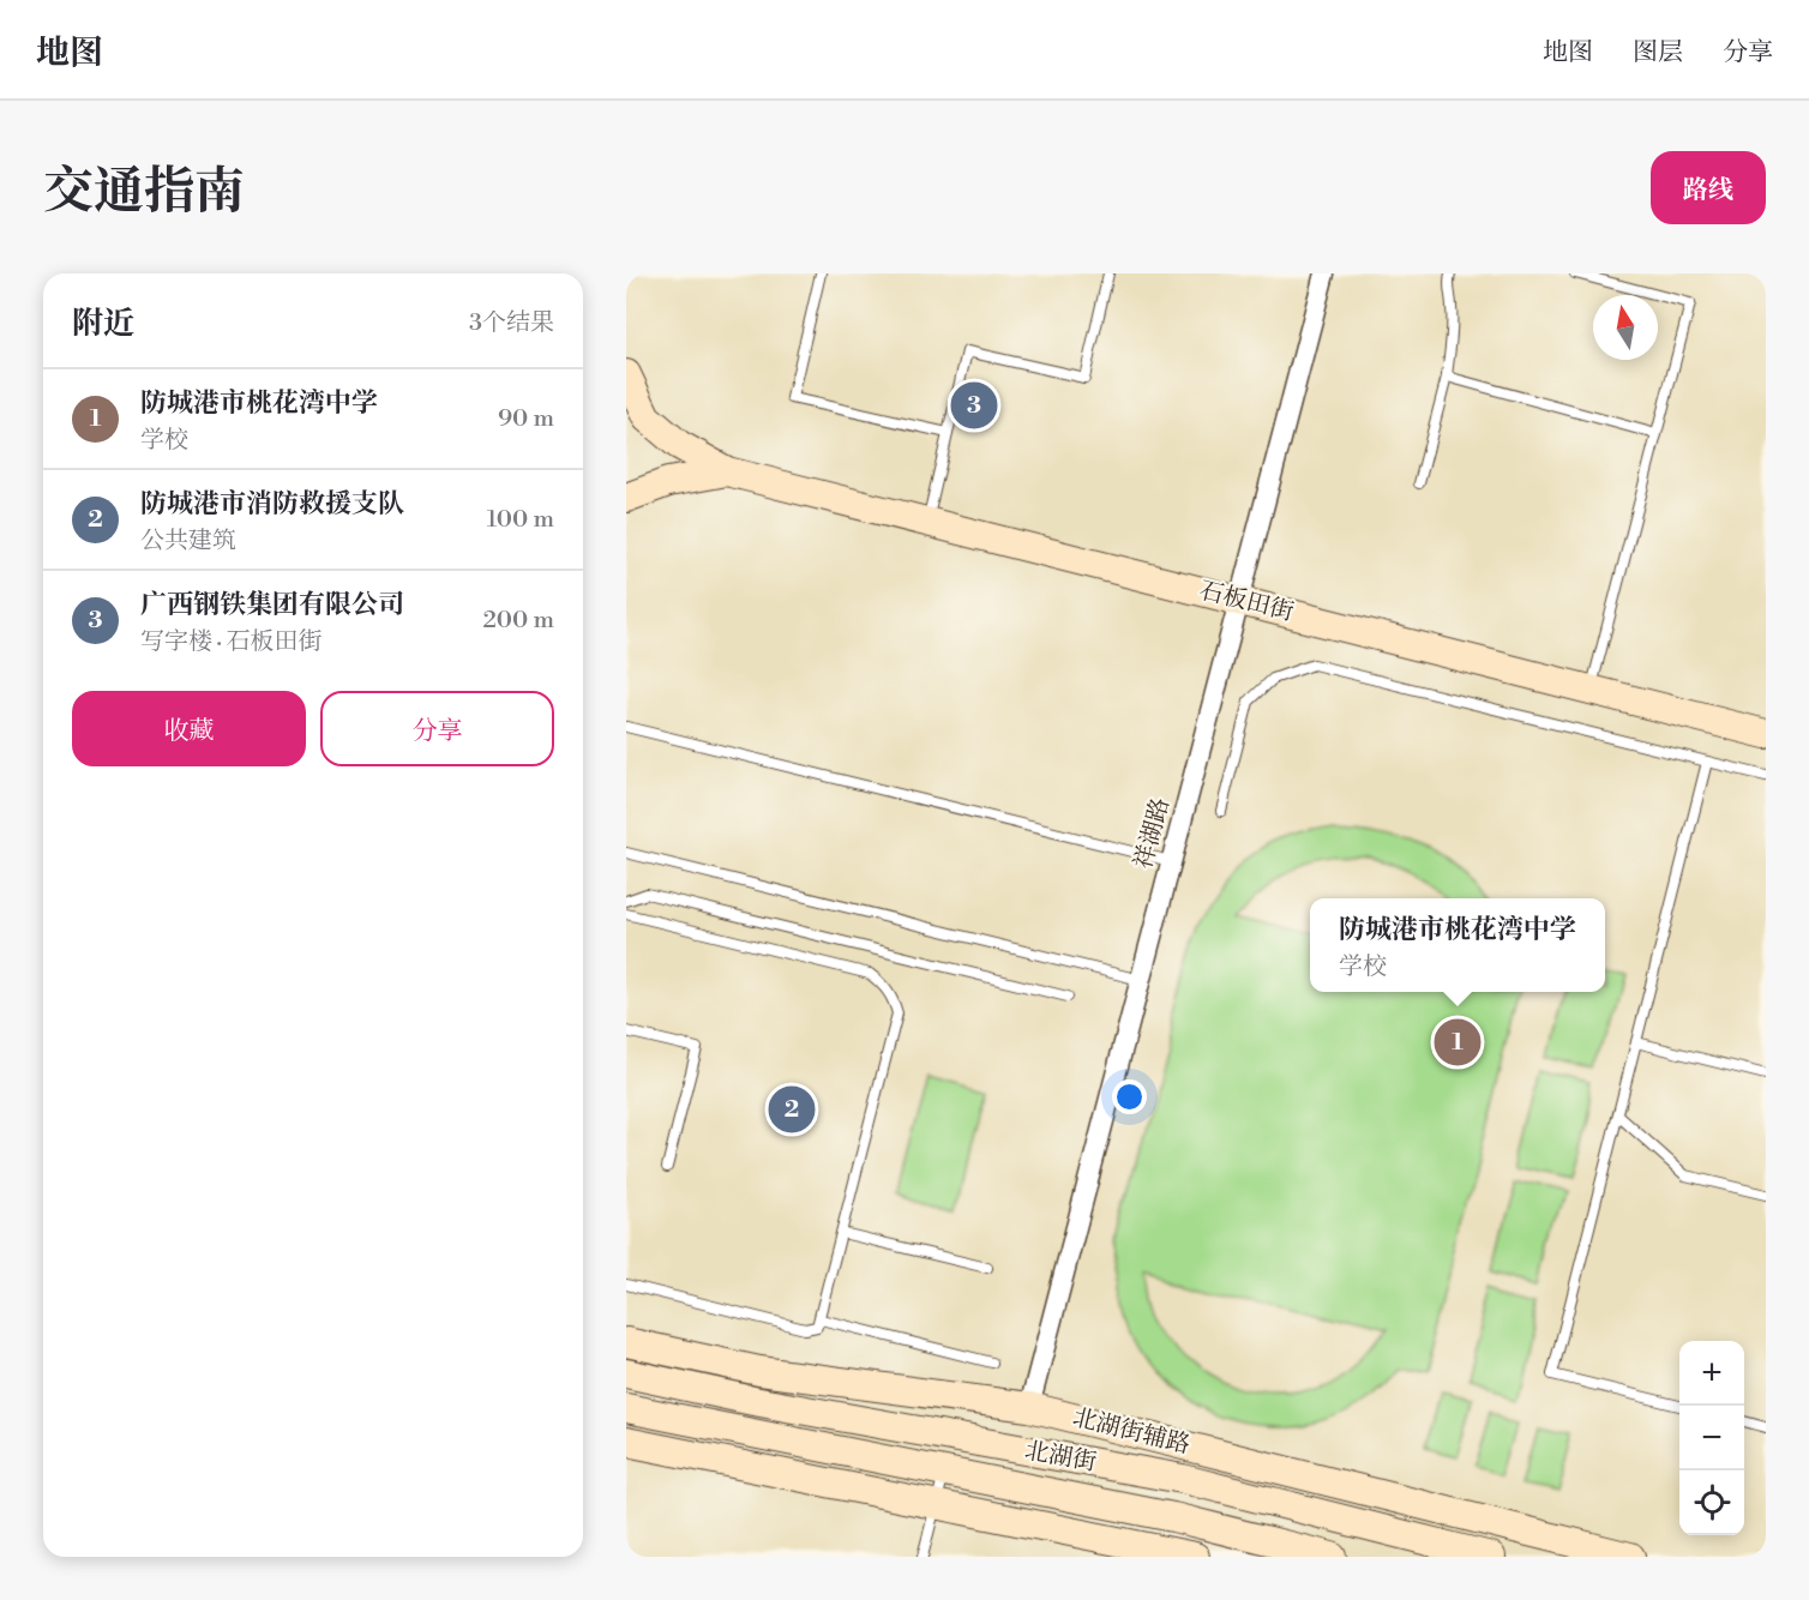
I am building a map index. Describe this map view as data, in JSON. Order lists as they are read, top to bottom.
{
  "streets": {
    "street": [
      "石板田街",
      "祥湖路",
      "北湖街辅路",
      "北湖街"
    ]
  },
  "crossings": [
    ["石板田街", "祥湖路"],
    ["祥湖路", "北湖街辅路"]
  ],
  "north": "top",
  "page": {
    "header": "地图",
    "nav": ["地图", "图层", "分享"],
    "title": "交通指南",
    "buttons": [
      "路线",
      ["收藏", "分享"]
    ],
    "heading": ["附近", "3个结果"],
    "list": [
      {
        "mark": "1",
        "name": "防城港市桃花湾中学",
        "note": "学校",
        "value": "90 m"
      },
      {
        "mark": "2",
        "name": "防城港市消防救援支队",
        "note": "公共建筑",
        "value": "100 m"
      },
      {
        "mark": "3",
        "name": "广西钢铁集团有限公司",
        "note": "写字楼 · 石板田街",
        "value": "200 m"
      }
    ],
    "pins": ["3", "1", "2"],
    "popup": ["防城港市桃花湾中学", "学校"],
    "map_buttons": ["+", "−"]
  }
}
